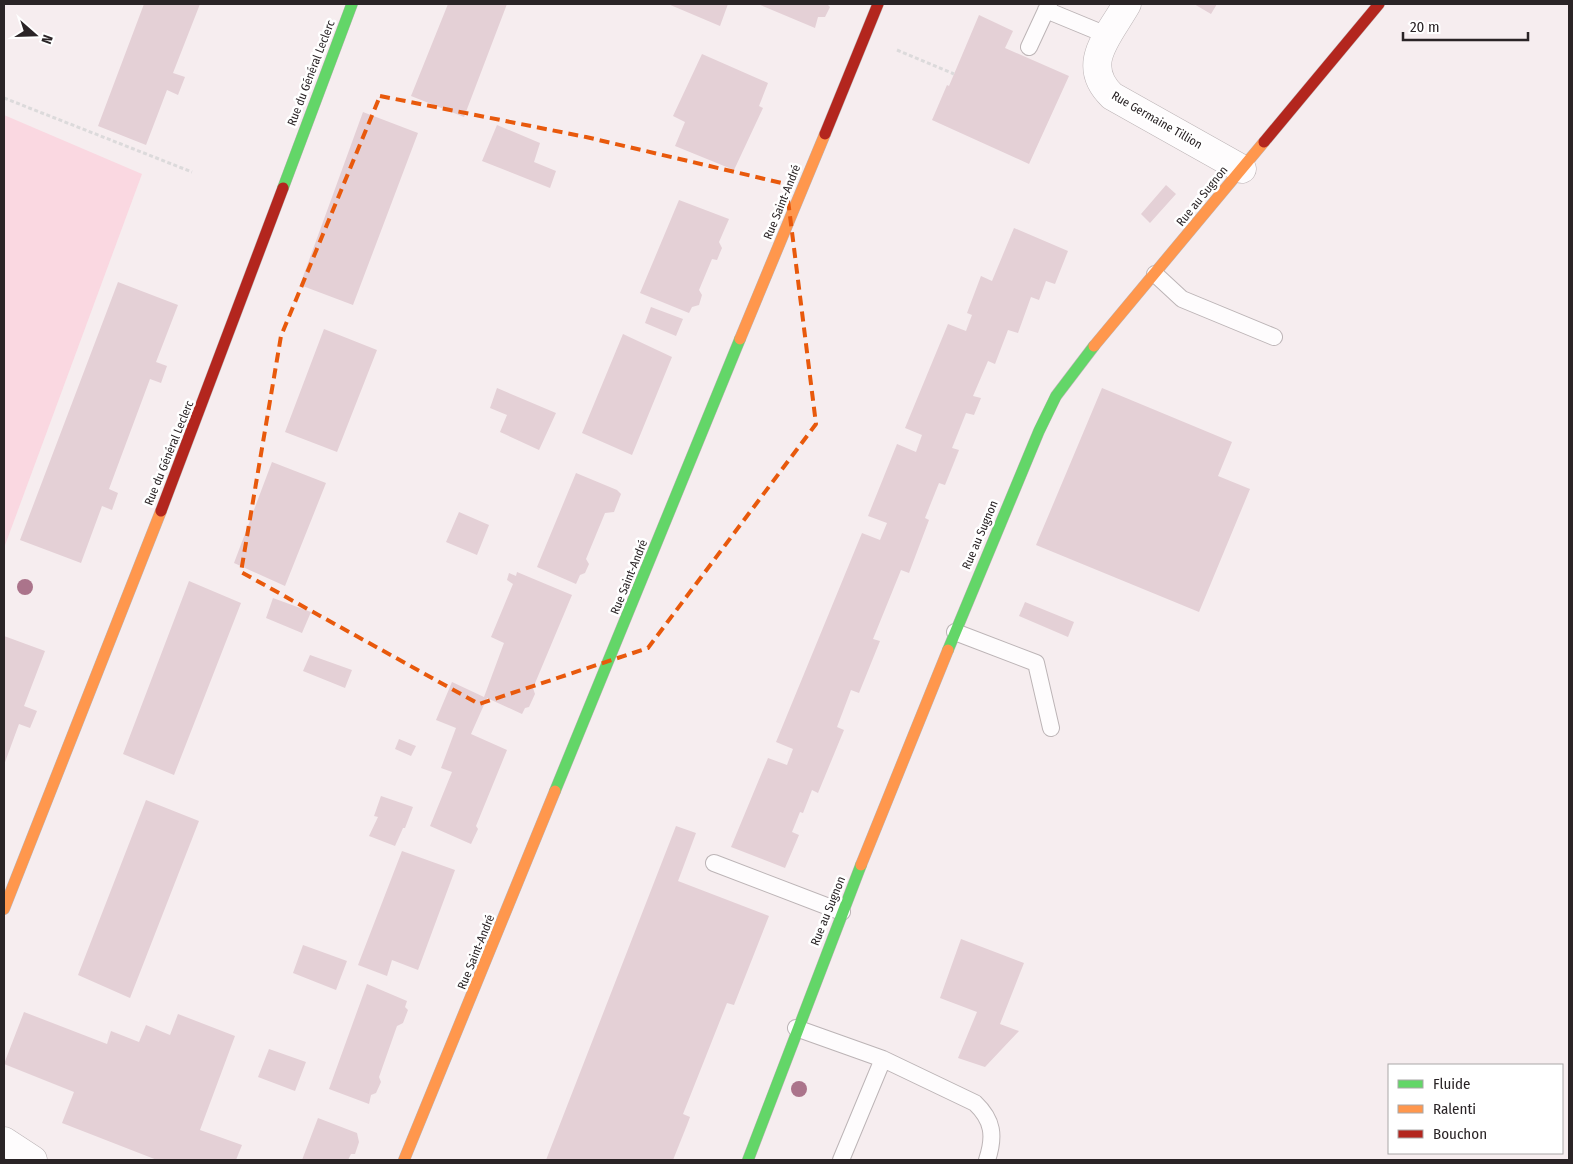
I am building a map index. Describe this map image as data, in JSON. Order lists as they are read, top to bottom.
{
  "streets": {
    "street": [
      "Rue du Général Leclerc",
      "Rue Germaine Tillion",
      "Rue au Sugnon",
      "Rue Saint-André"
    ]
  },
  "crossings": [
    ["Rue Germaine Tillion", "Rue au Sugnon"]
  ],
  "legend": ["Fluide", "Ralenti", "Bouchon"],
  "scale_bar": "20 m",
  "north": "right"
}
